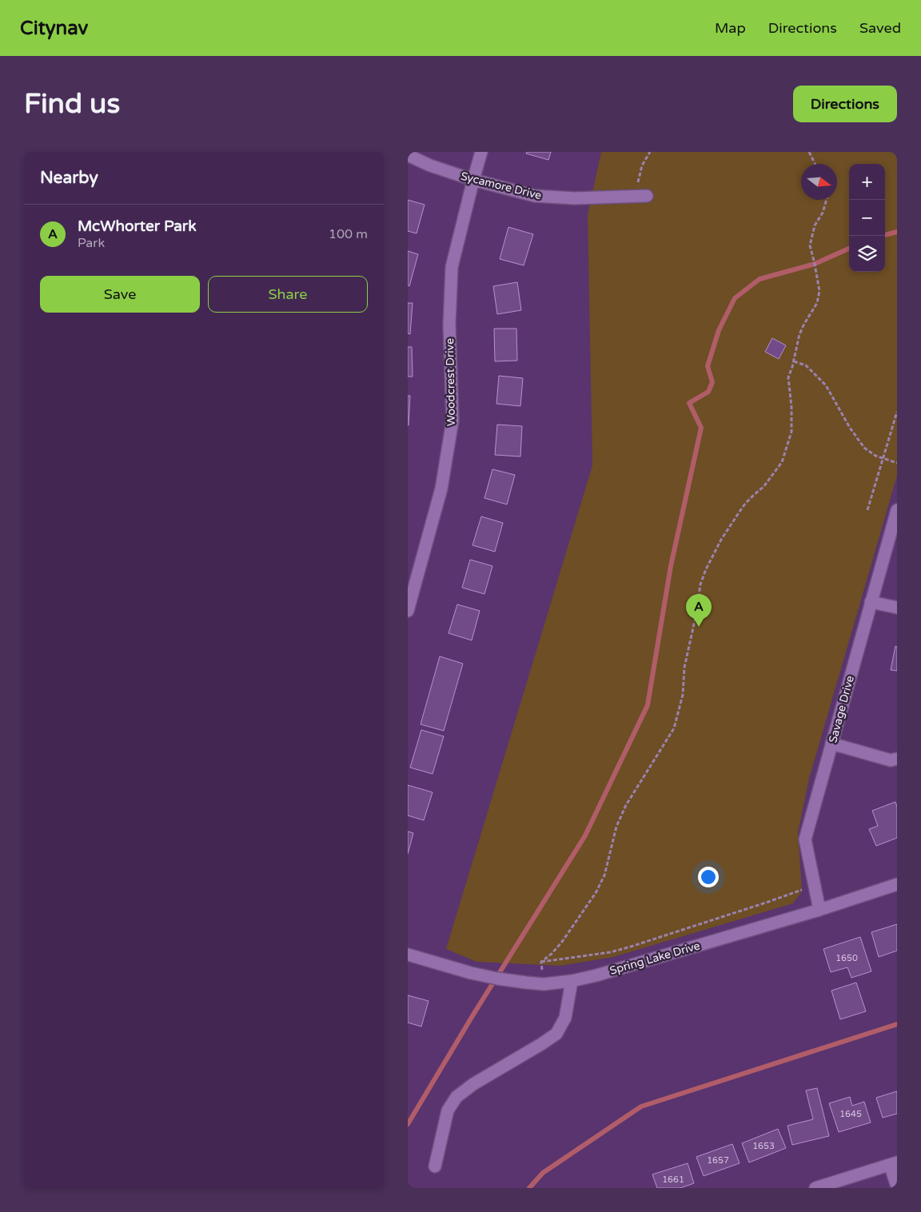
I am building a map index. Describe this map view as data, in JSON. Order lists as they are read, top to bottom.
{
  "streets": {
    "street": [
      "Sycamore Drive",
      "Woodcrest Drive",
      "Savage Drive",
      "Spring Lake Drive"
    ]
  },
  "crossings": [
    ["Sycamore Drive", "Woodcrest Drive"],
    ["Savage Drive", "Spring Lake Drive"]
  ],
  "house_numbers": [
    "1650",
    "1645",
    "1653",
    "1657",
    "1661"
  ],
  "north": "right",
  "page": {
    "header": "Citynav",
    "nav": ["Map", "Directions", "Saved"],
    "buttons": [
      "Directions",
      ["Save", "Share"]
    ],
    "title": "Find us",
    "heading": "Nearby",
    "map_buttons": ["+", "−"],
    "list": [
      {
        "mark": "A",
        "name": "McWhorter Park",
        "note": "Park",
        "value": "100 m"
      }
    ],
    "pins": "A"
  }
}
